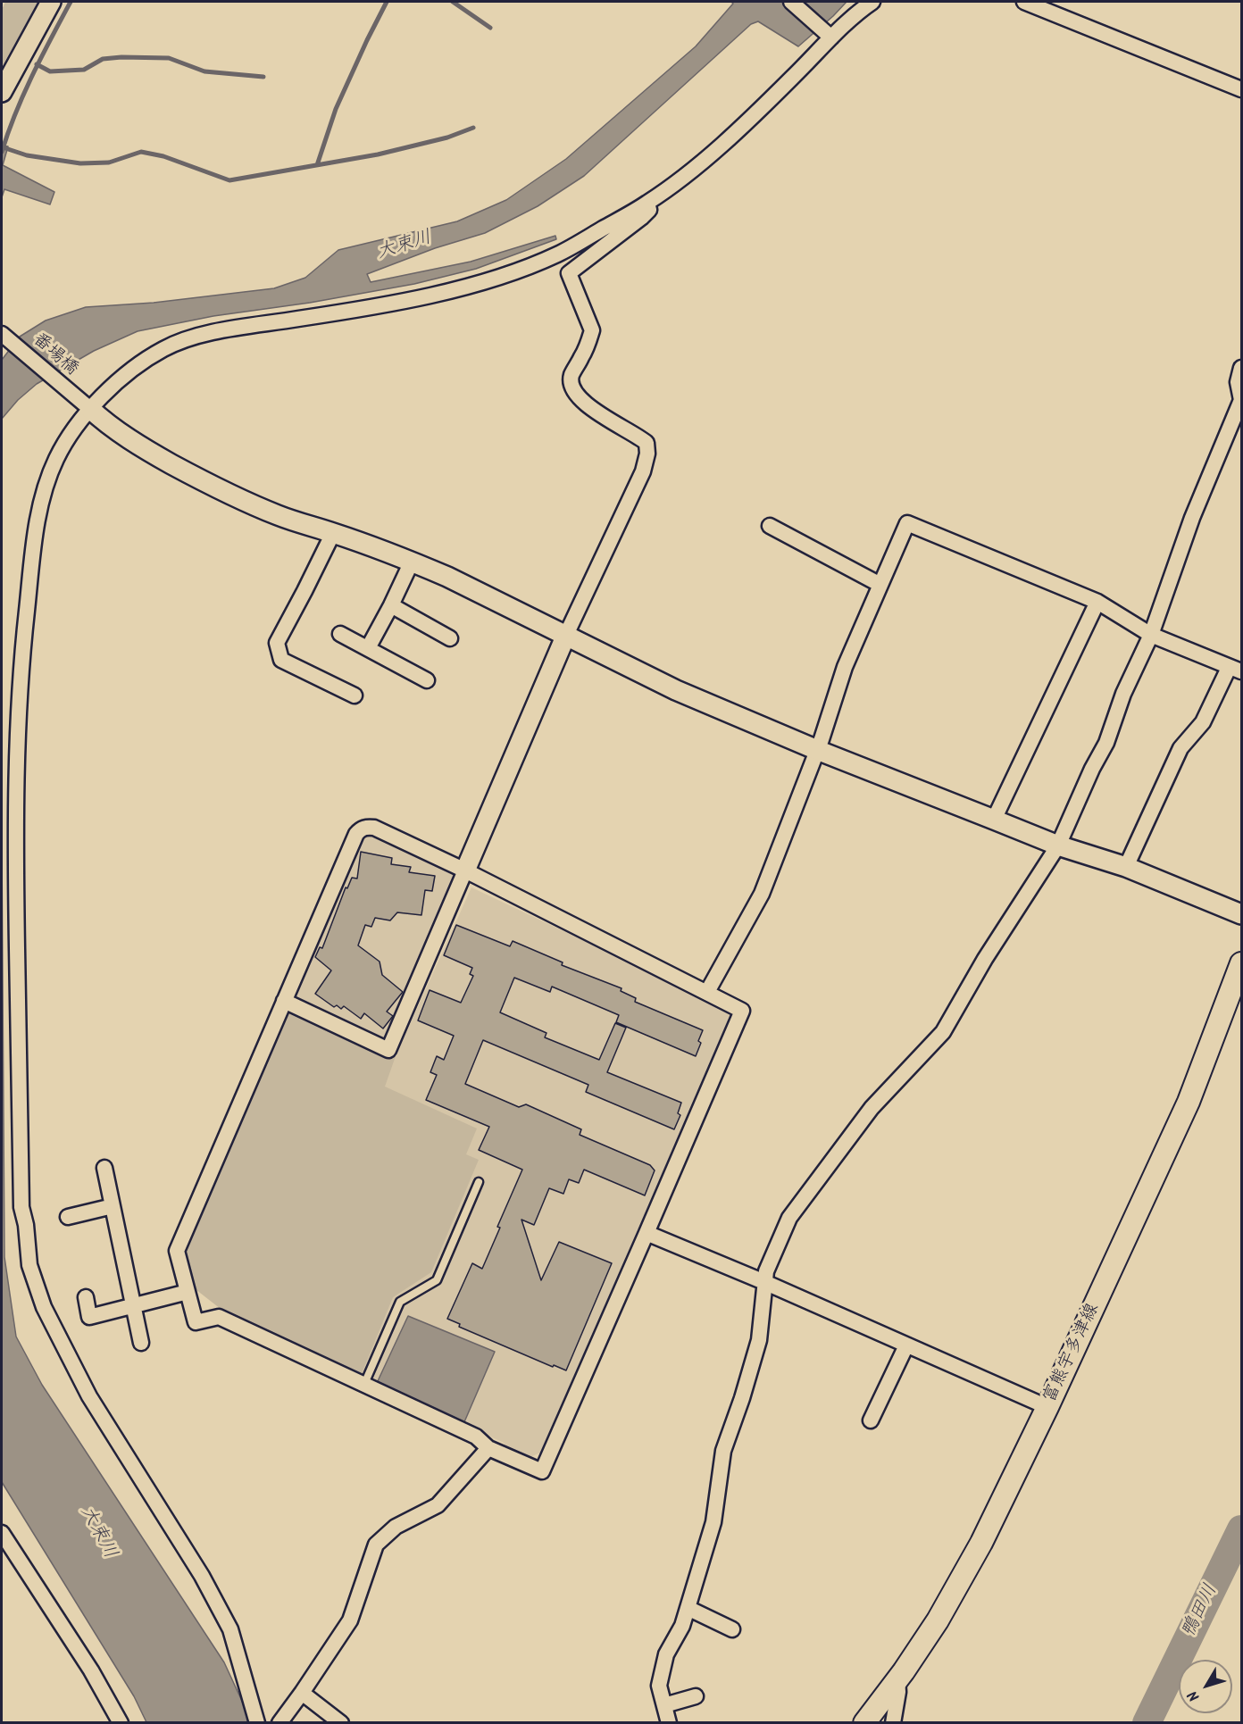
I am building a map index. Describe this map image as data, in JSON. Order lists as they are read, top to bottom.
{
  "streets": {
    "main road": ["富熊宇多津線"],
    "street": ["番場橋"]
  },
  "water": ["大束川", "鴨田川"],
  "north": "bottom left"
}
